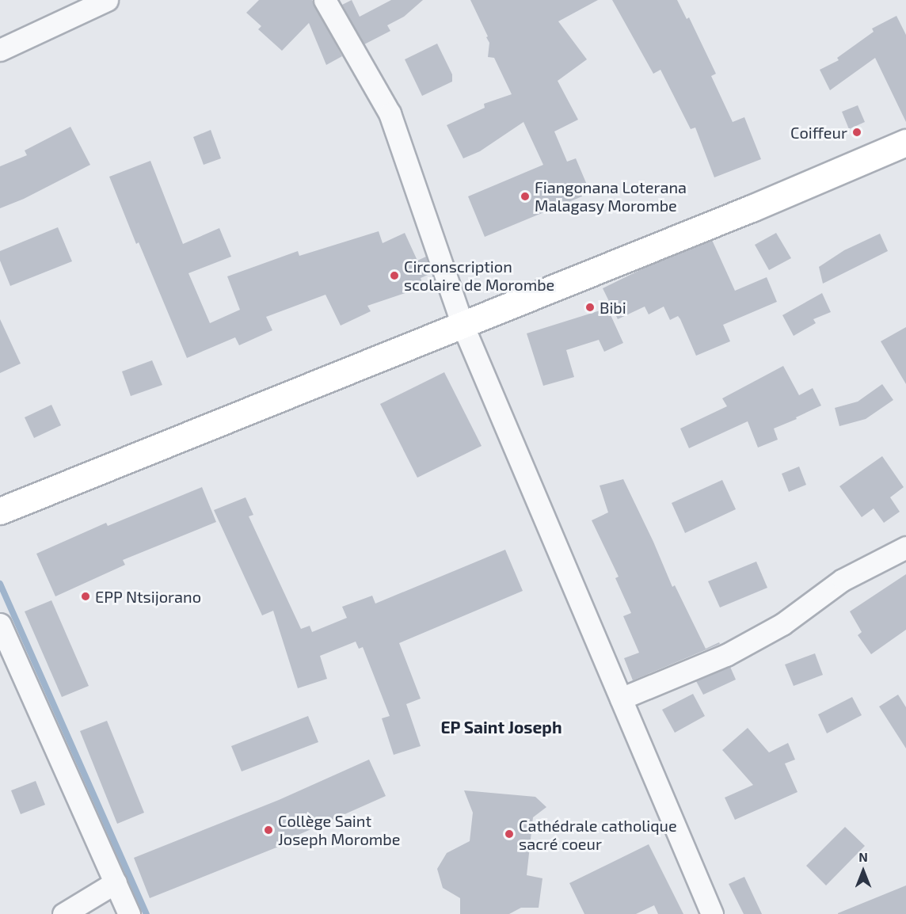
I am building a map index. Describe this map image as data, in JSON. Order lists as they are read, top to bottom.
{
  "districts": ["EP Saint Joseph"],
  "places": [
    "Coiffeur",
    "Fiangonana Loterana Malagasy Morombe",
    "Circonscription scolaire de Morombe",
    "Bibi",
    "EPP Ntsijorano",
    "Collège Saint Joseph Morombe",
    "Cathédrale catholique sacré coeur"
  ],
  "north": "top"
}
